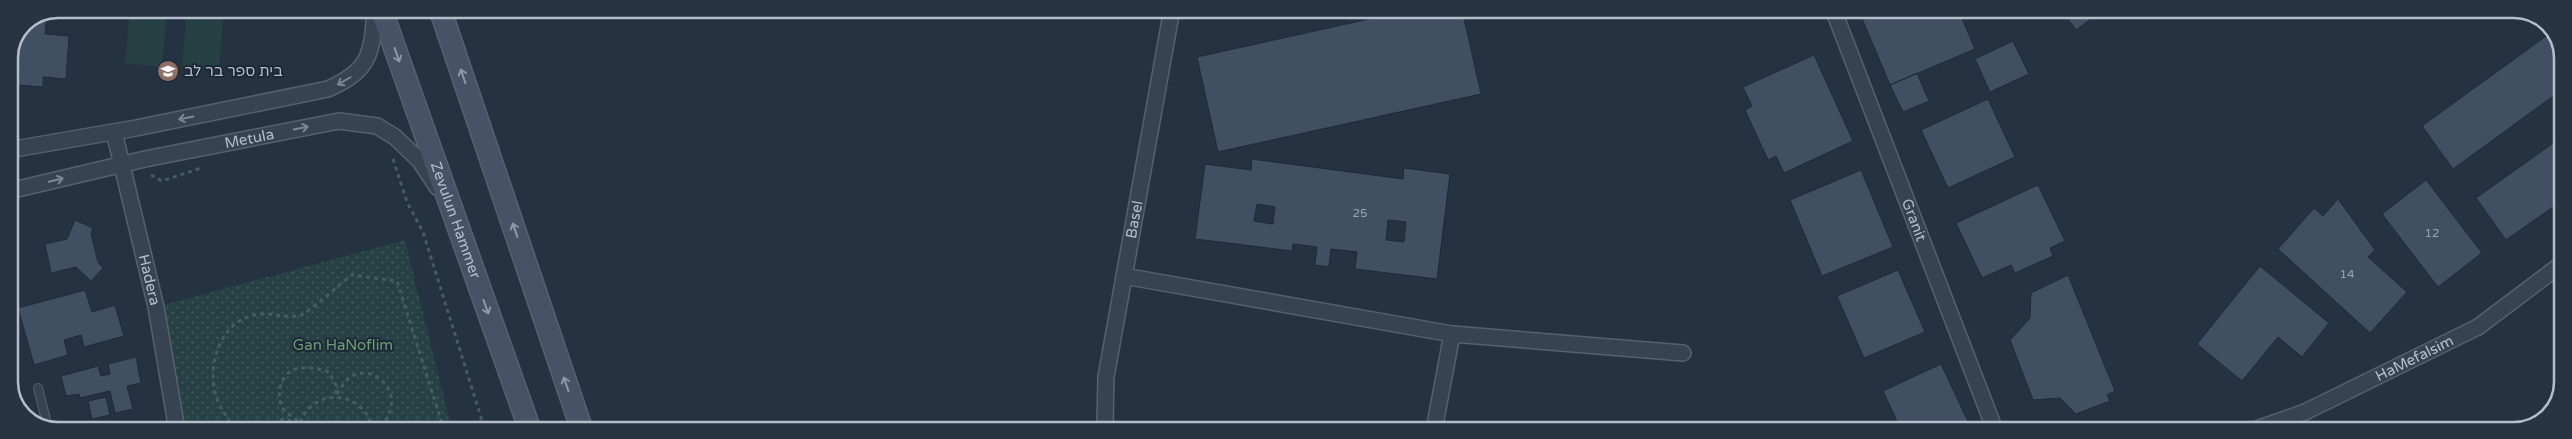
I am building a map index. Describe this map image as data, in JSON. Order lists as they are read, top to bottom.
{
  "streets": {
    "street": [
      "Metula",
      "Granit",
      "Zevulun Hammer",
      "Basel",
      "Hadera",
      "HaMefalsim"
    ]
  },
  "crossings": [
    ["Metula", "Zevulun Hammer"],
    ["Metula", "Hadera"]
  ],
  "one_way": ["Metula"],
  "parks": ["Gan HaNoflim"],
  "places": {
    "school or university": ["בית ספר בר לב"]
  },
  "house_numbers": ["25", "12", "14"]
}
